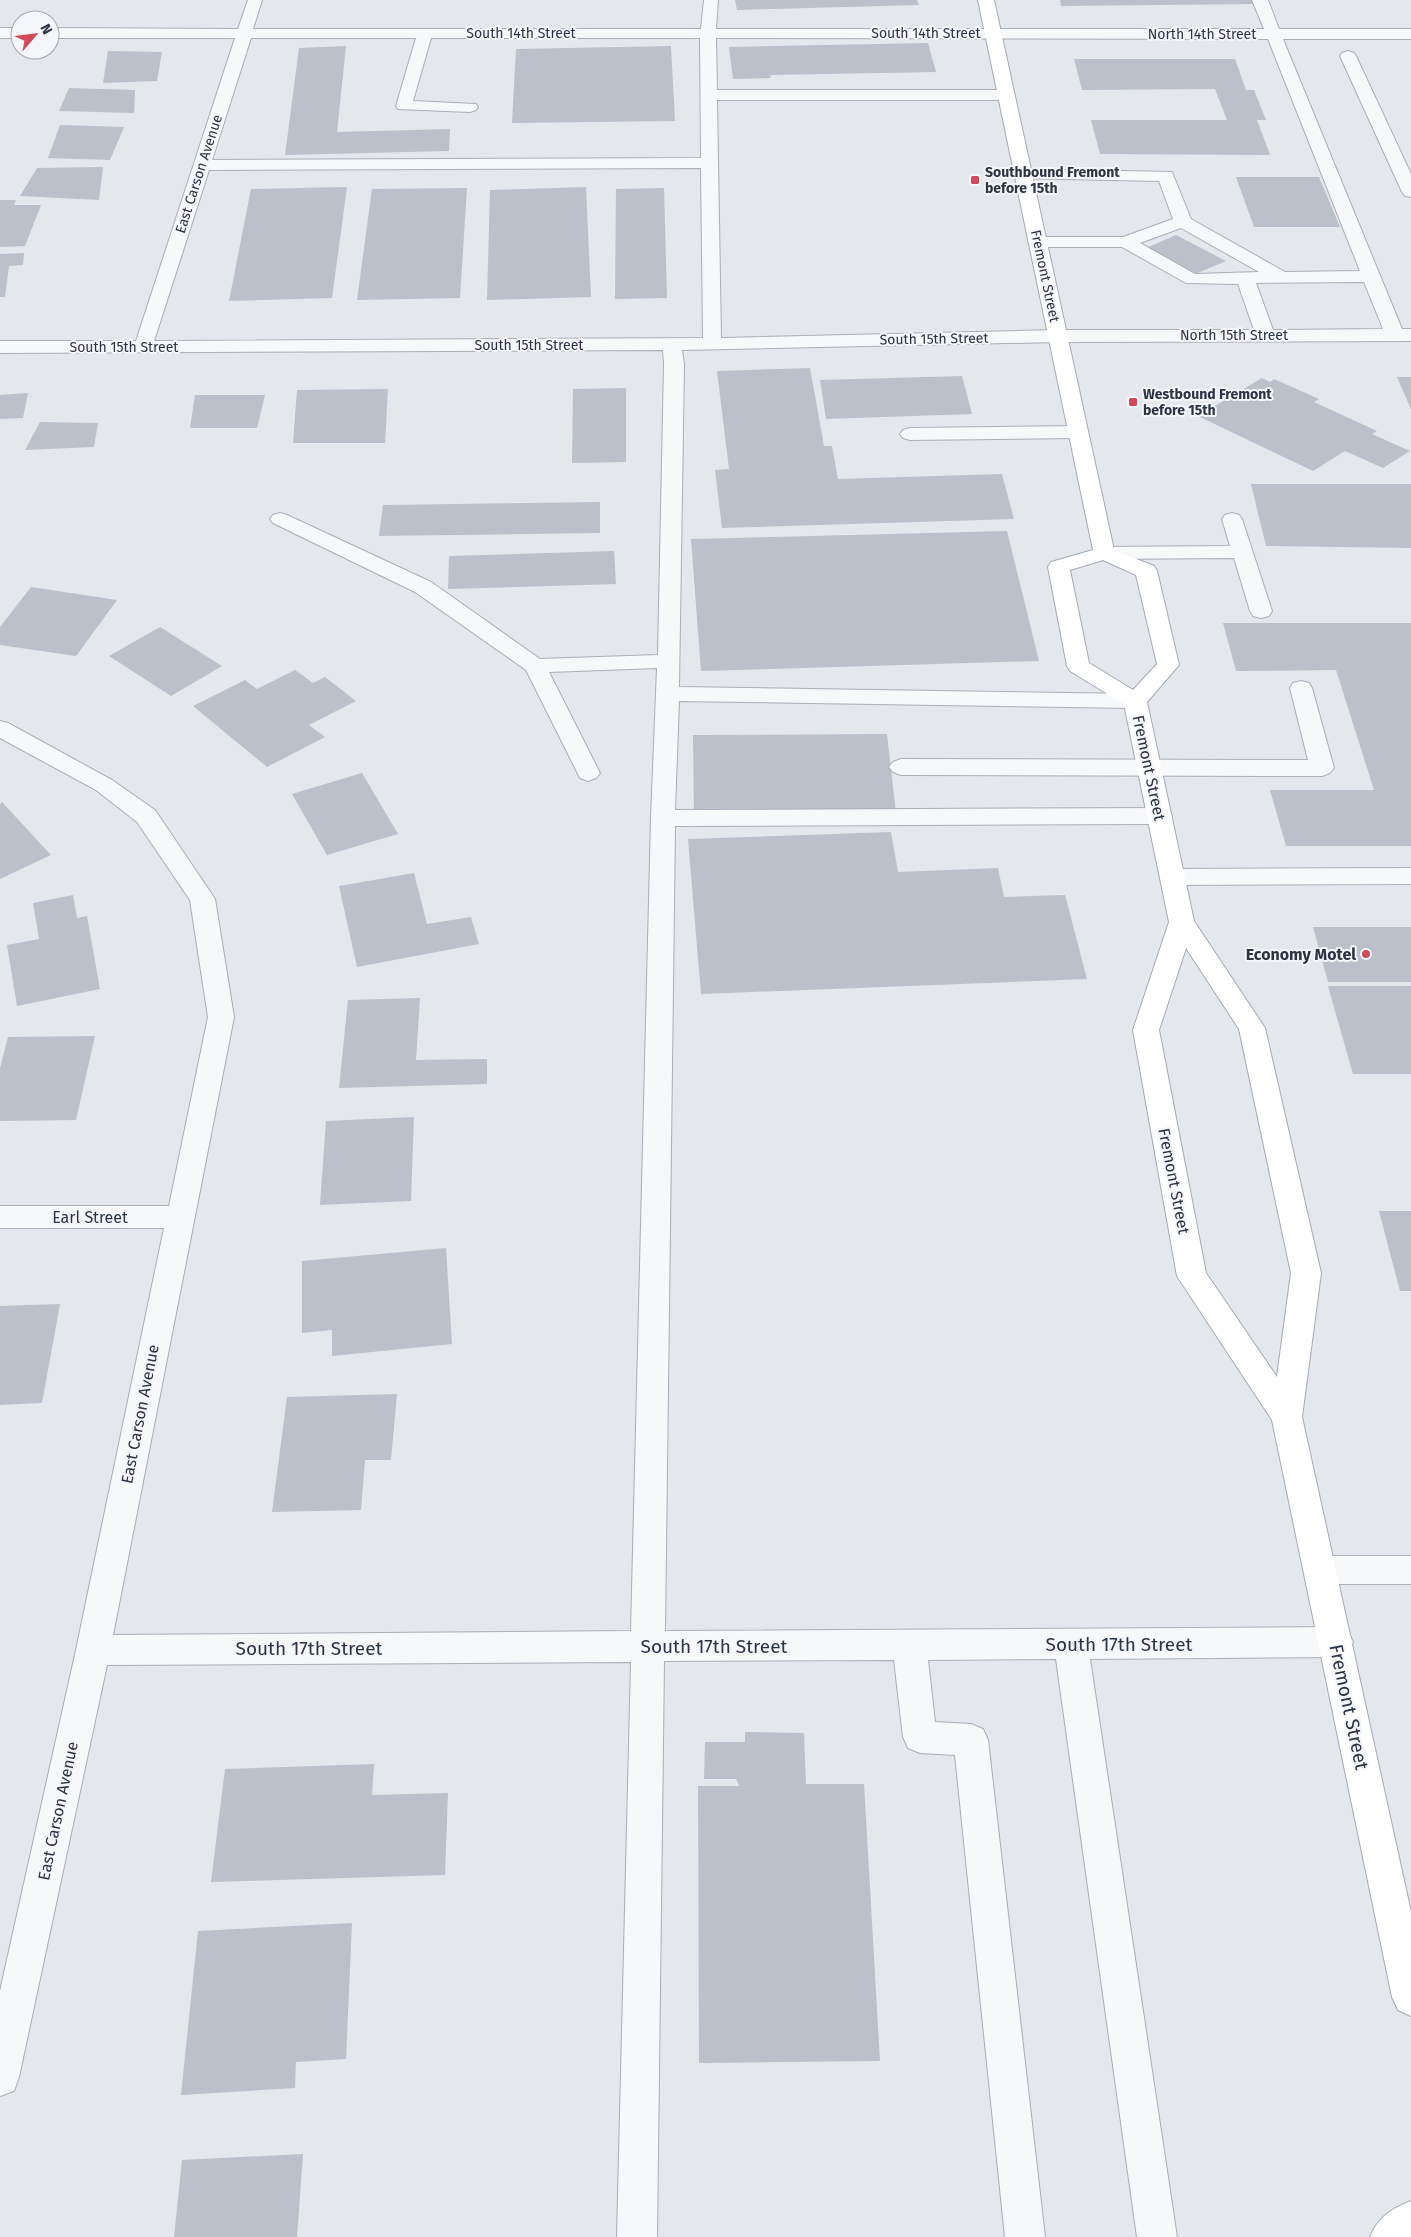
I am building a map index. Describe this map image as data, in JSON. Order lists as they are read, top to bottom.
{
  "streets": {
    "main road": ["Fremont Street"],
    "street": [
      "South 14th Street",
      "North 14th Street",
      "East Carson Avenue",
      "North 15th Street",
      "South 15th Street",
      "Earl Street",
      "South 17th Street"
    ]
  },
  "crossings": [
    ["South 14th Street", "North 14th Street"],
    ["South 14th Street", "East Carson Avenue"],
    ["South 14th Street", "Fremont Street"],
    ["North 14th Street", "Fremont Street"],
    ["East Carson Avenue", "South 15th Street"],
    ["East Carson Avenue", "Earl Street"],
    ["East Carson Avenue", "South 17th Street"],
    ["Fremont Street", "North 15th Street"],
    ["Fremont Street", "South 15th Street"],
    ["Fremont Street", "South 17th Street"],
    ["North 15th Street", "South 15th Street"]
  ],
  "places": {
    "transit": ["Southbound Fremont before 15th", "Westbound Fremont before 15th"],
    "other": ["Economy Motel"]
  },
  "north": "top right"
}
